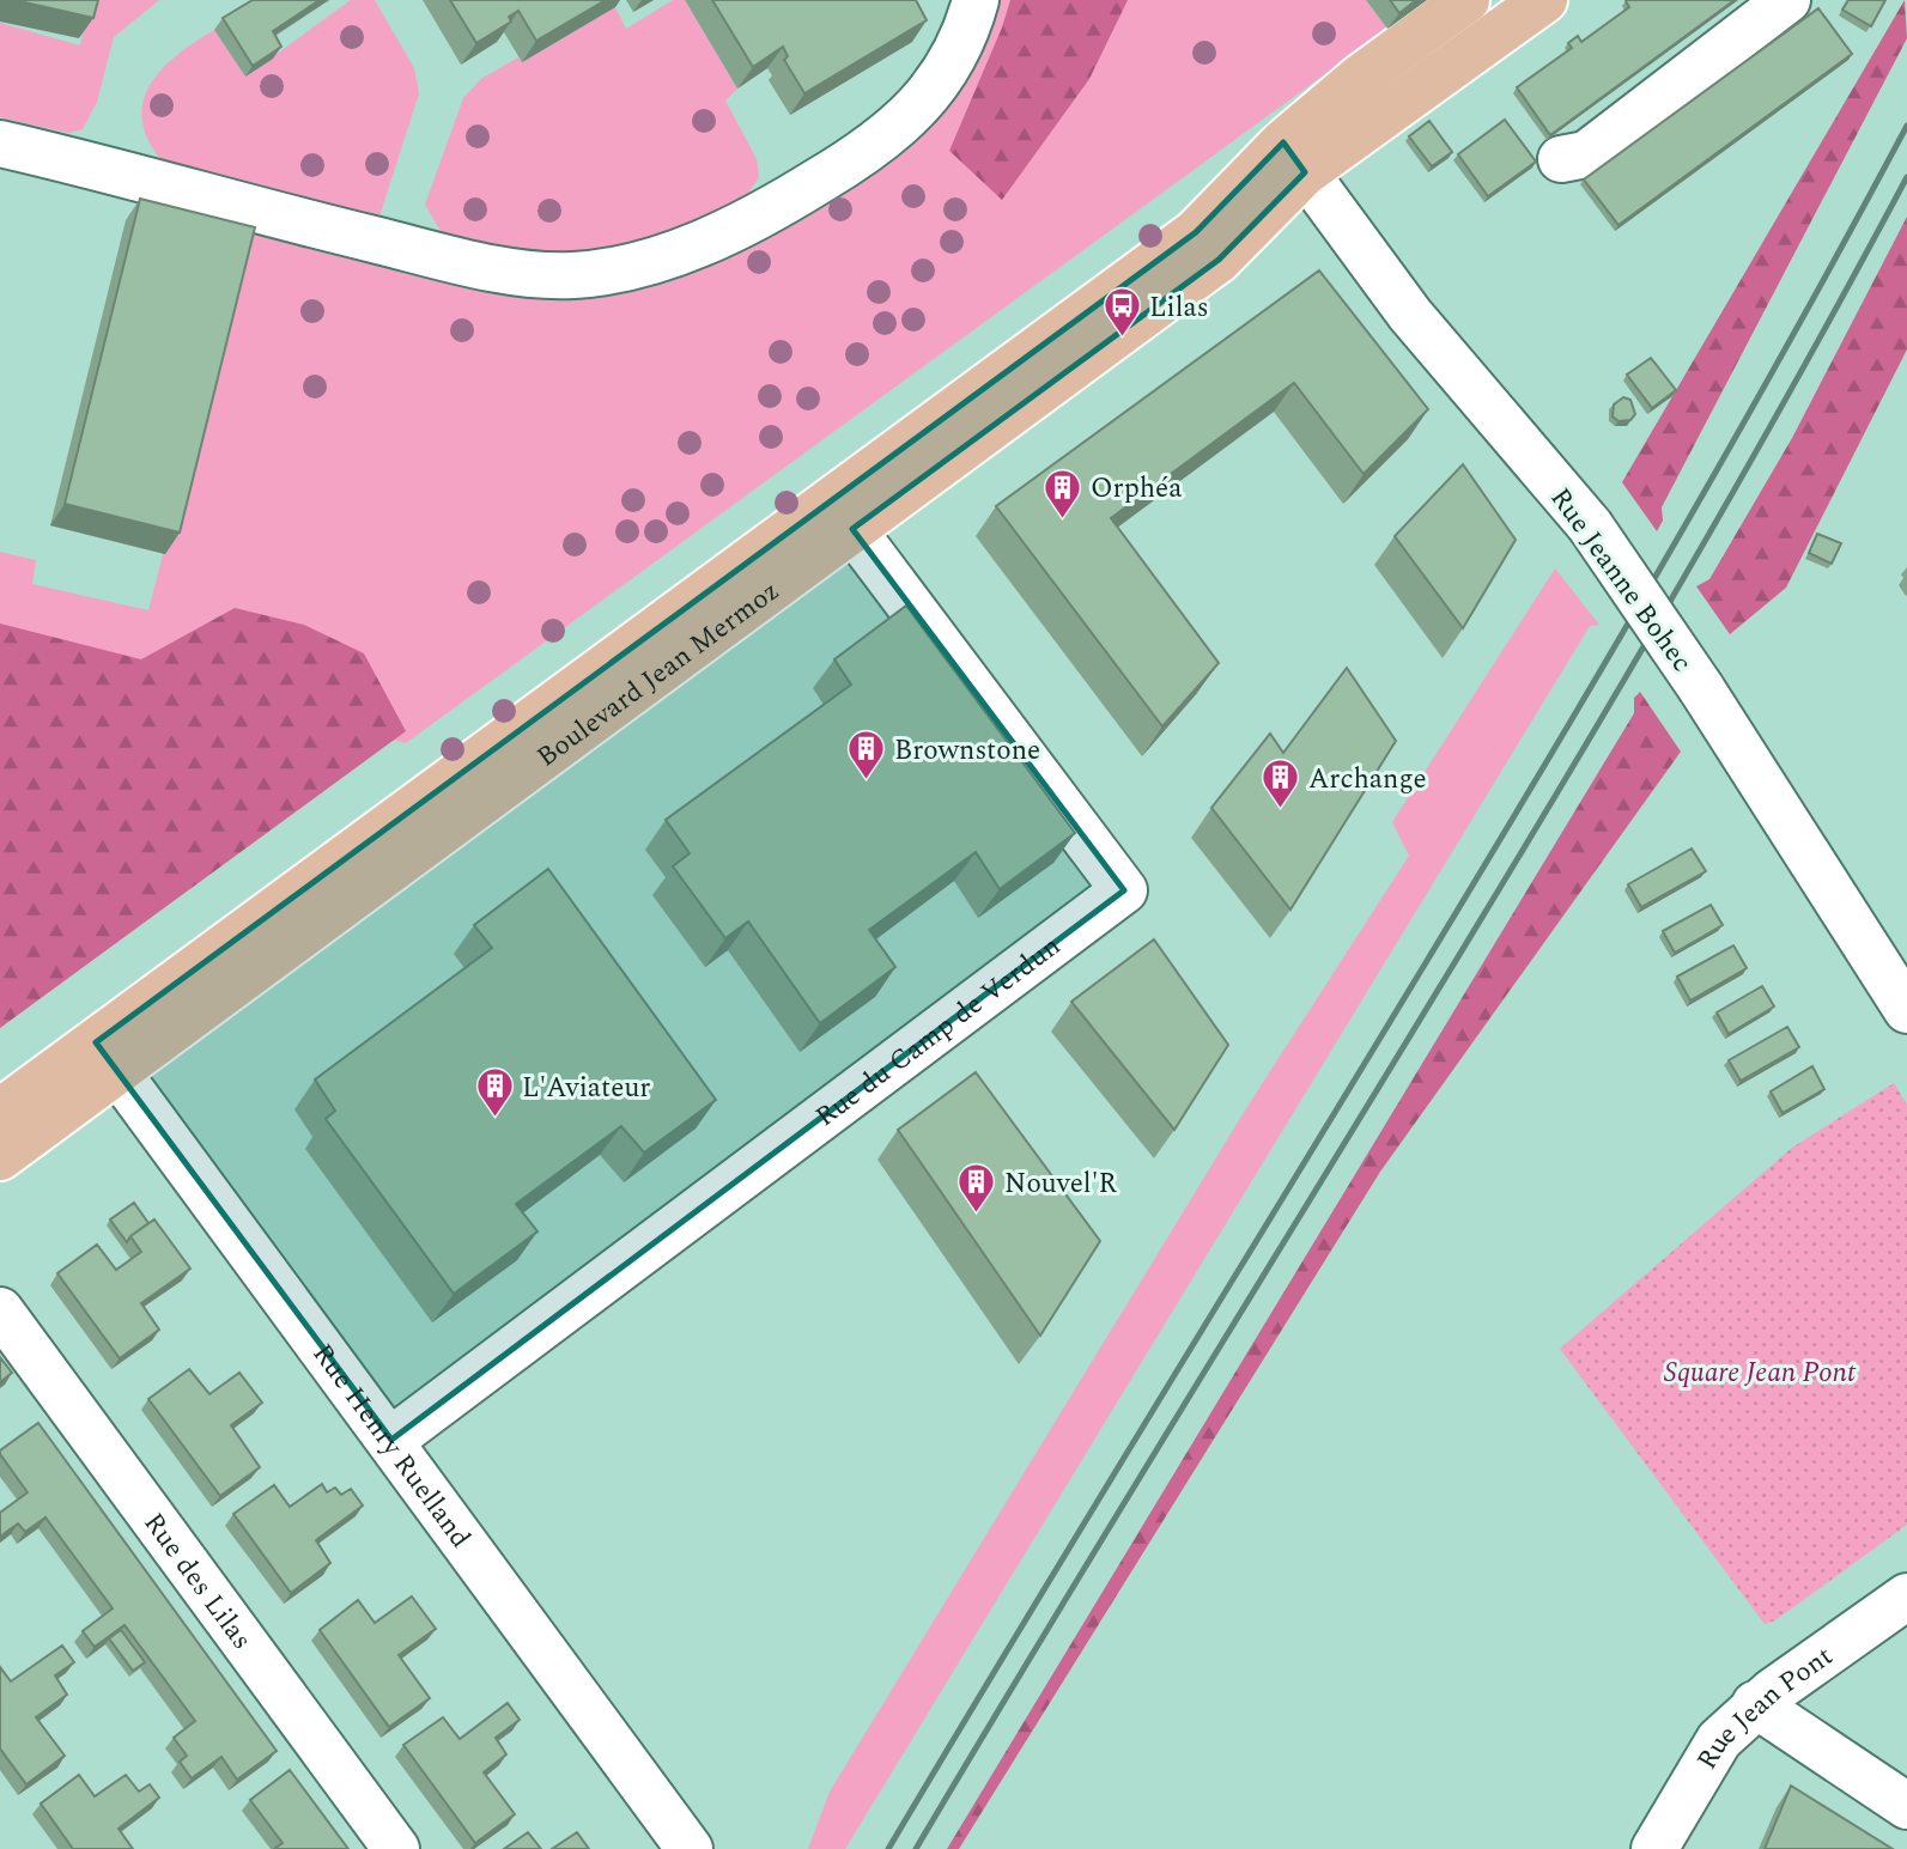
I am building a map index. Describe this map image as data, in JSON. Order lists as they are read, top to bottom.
{
  "streets": {
    "main road": ["Boulevard Jean Mermoz"],
    "street": [
      "Rue Jeanne Bohec",
      "Rue du Camp de Verdun",
      "Rue Henry Ruelland",
      "Rue des Lilas",
      "Rue Jean Pont"
    ]
  },
  "crossings": [
    ["Rue Jeanne Bohec", "Boulevard Jean Mermoz"],
    ["Boulevard Jean Mermoz", "Rue du Camp de Verdun"],
    ["Boulevard Jean Mermoz", "Rue Henry Ruelland"],
    ["Rue du Camp de Verdun", "Rue Henry Ruelland"]
  ],
  "parks": ["Square Jean Pont"],
  "places": {
    "bus stop": ["Lilas"],
    "building": [
      "Orphéa",
      "Brownstone",
      "Archange",
      "L'Aviateur",
      "Nouvel'R"
    ]
  }
}
